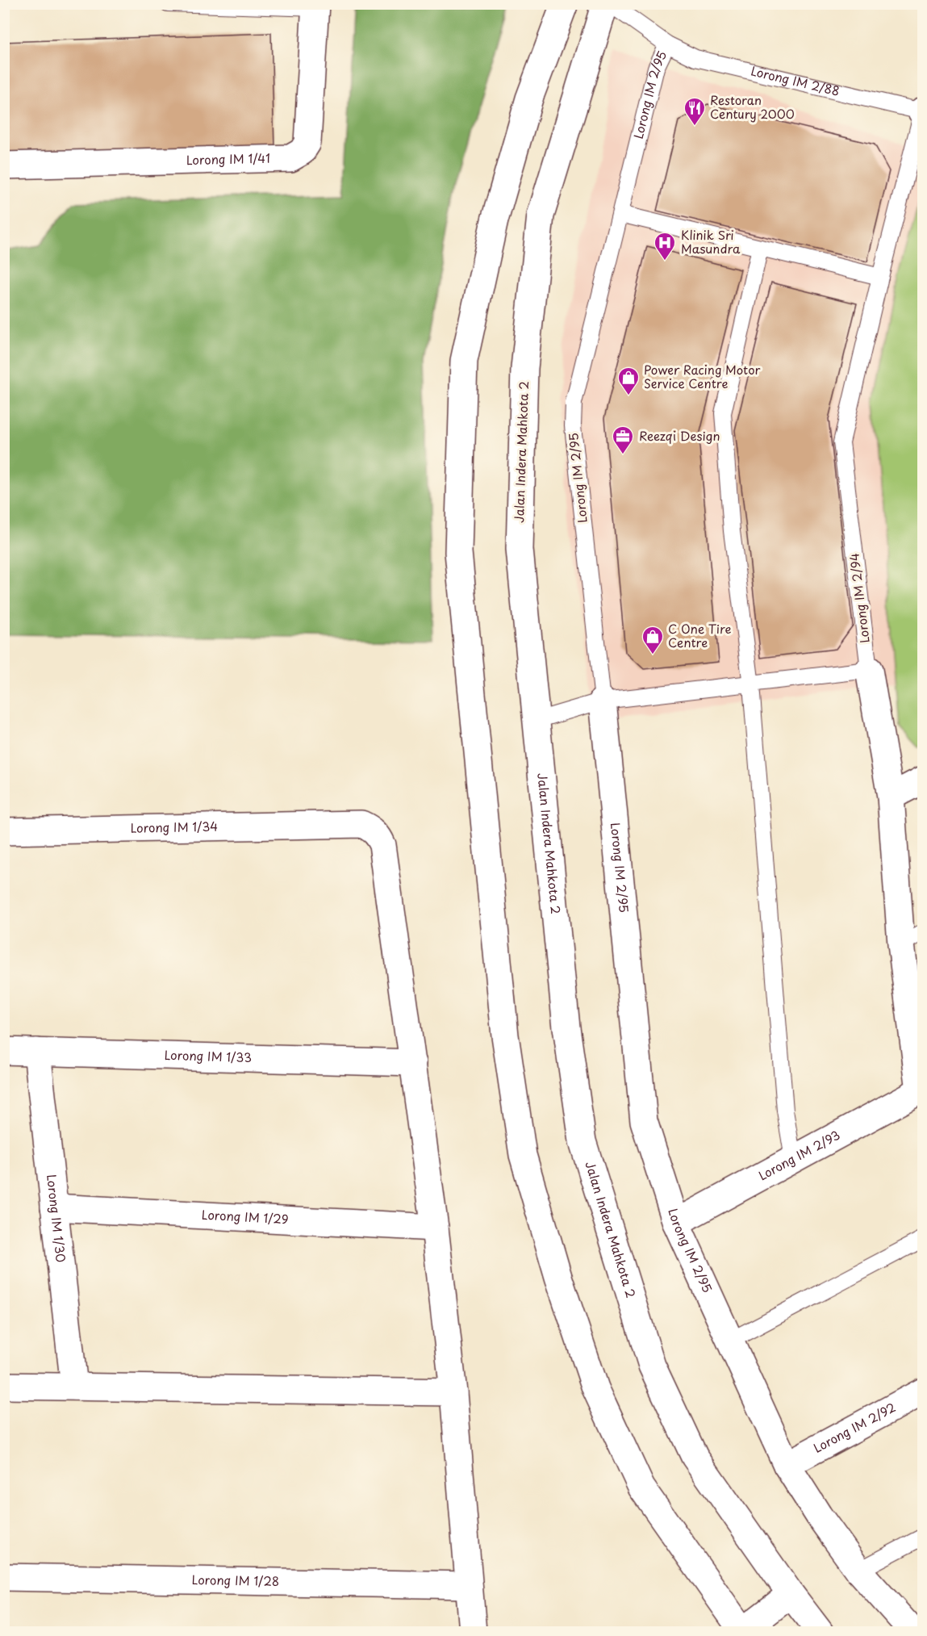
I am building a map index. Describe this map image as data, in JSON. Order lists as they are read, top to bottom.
{
  "streets": {
    "street": [
      "Lorong IM 2/95",
      "Lorong IM 1/41",
      "Jalan Indera Mahkota 2",
      "Lorong IM 2/94",
      "Lorong IM 1/34",
      "Lorong IM 1/33",
      "Lorong IM 2/93",
      "Lorong IM 1/29",
      "Lorong IM 1/30",
      "Lorong IM 2/92",
      "Lorong IM 1/28"
    ],
    "lane": ["Lorong IM 2/88"]
  },
  "crossings": [
    ["Lorong IM 2/88", "Lorong IM 2/95"],
    ["Lorong IM 2/88", "Lorong IM 2/94"],
    ["Lorong IM 2/95", "Lorong IM 2/93"],
    ["Lorong IM 2/95", "Lorong IM 2/92"],
    ["Lorong IM 2/94", "Lorong IM 2/93"],
    ["Lorong IM 1/34", "Lorong IM 1/33"],
    ["Lorong IM 1/34", "Lorong IM 1/29"],
    ["Lorong IM 1/34", "Lorong IM 1/28"],
    ["Lorong IM 1/33", "Lorong IM 1/30"],
    ["Lorong IM 1/29", "Lorong IM 1/30"]
  ],
  "places": {
    "restaurant": ["Restoran Century 2000"],
    "hospital": ["Klinik Sri Masundra"],
    "shop": ["Power Racing Motor Service Centre", "C One Tire Centre"],
    "office": ["Reezqi Design"]
  }
}
